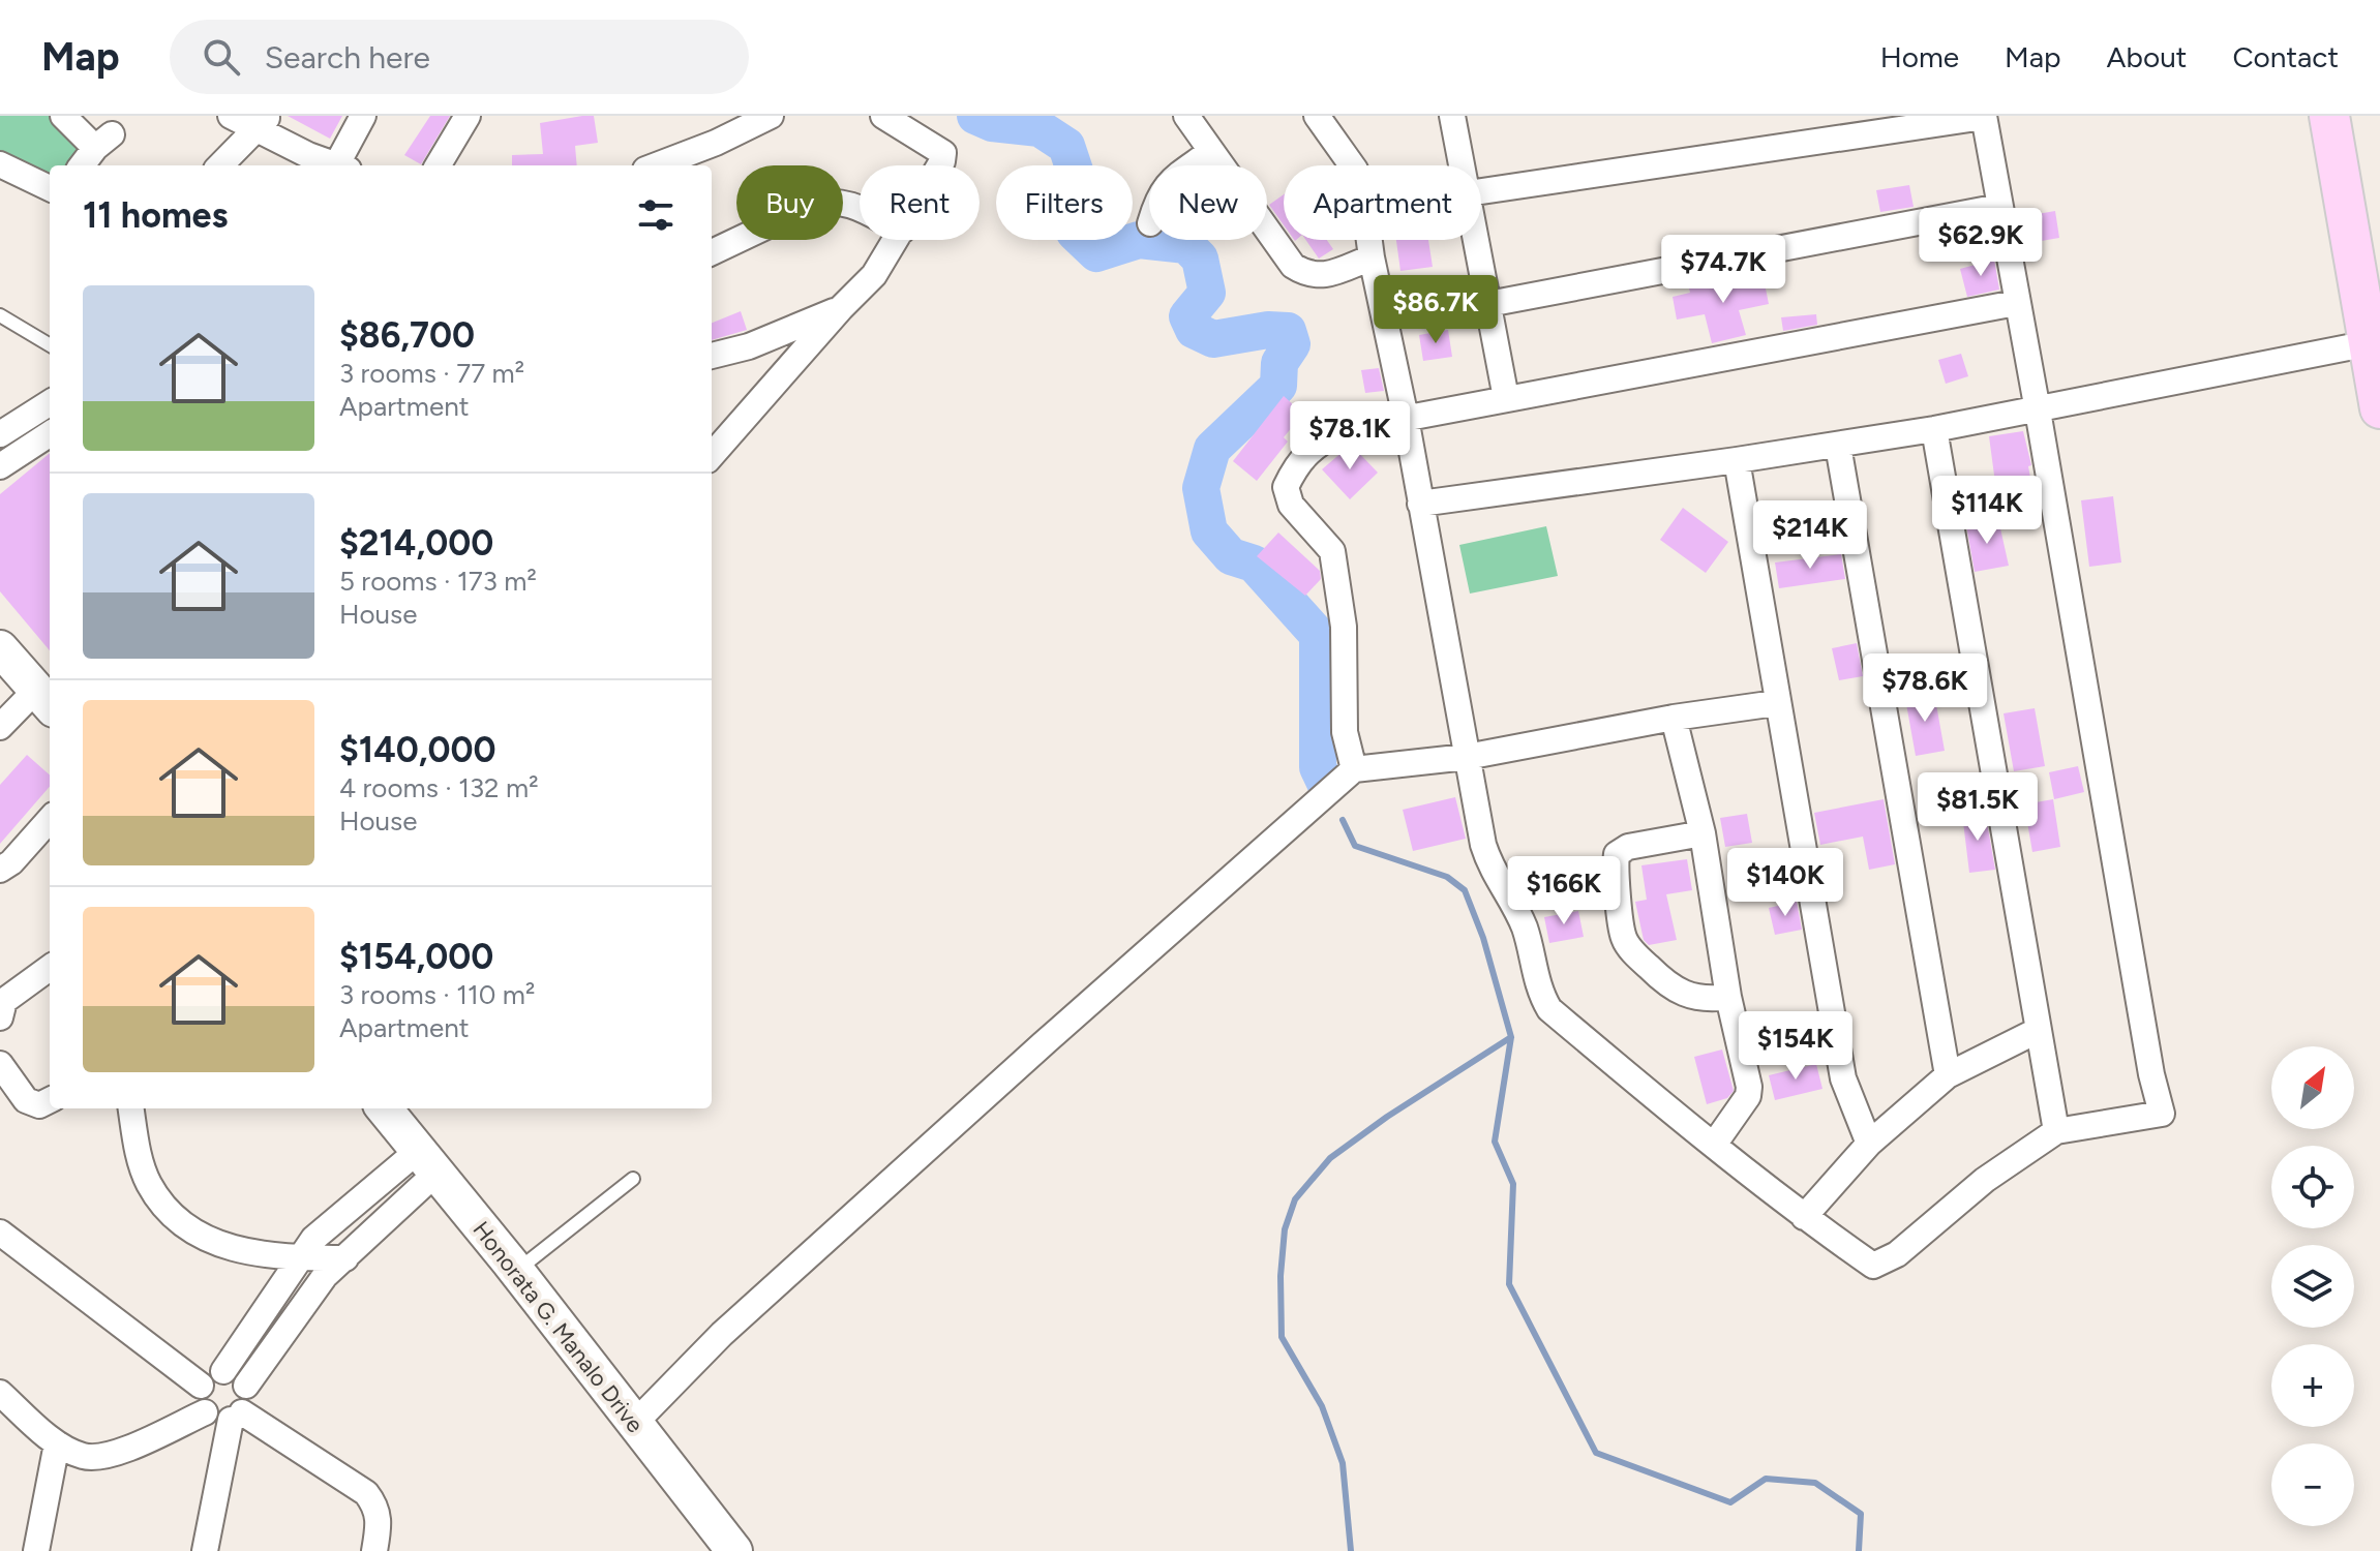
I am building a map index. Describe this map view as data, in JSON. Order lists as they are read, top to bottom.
{
  "streets": {
    "street": ["Honorata G. Manalo Drive"]
  },
  "north": "top right",
  "page": {
    "header": "Map",
    "search": "Search here",
    "nav": [
      "Home",
      "Map",
      "About",
      "Contact"
    ],
    "chip": [
      "Buy",
      "Rent",
      "Filters",
      "New",
      "Apartment"
    ],
    "heading": "11 homes",
    "price": [
      "$62.9K",
      "$74.7K",
      "$86.7K",
      "$78.1K",
      "$114K",
      "$214K",
      "$78.6K",
      "$81.5K",
      "$140K",
      "$166K",
      "$154K"
    ],
    "list": [
      {
        "name": "$86,700",
        "note": "3 rooms · 77 m² · Apartment"
      },
      {
        "name": "$214,000",
        "note": "5 rooms · 173 m² · House"
      },
      {
        "name": "$140,000",
        "note": "4 rooms · 132 m² · House"
      },
      {
        "name": "$154,000",
        "note": "3 rooms · 110 m² · Apartment"
      }
    ],
    "map_buttons": ["+", "−"]
  }
}
